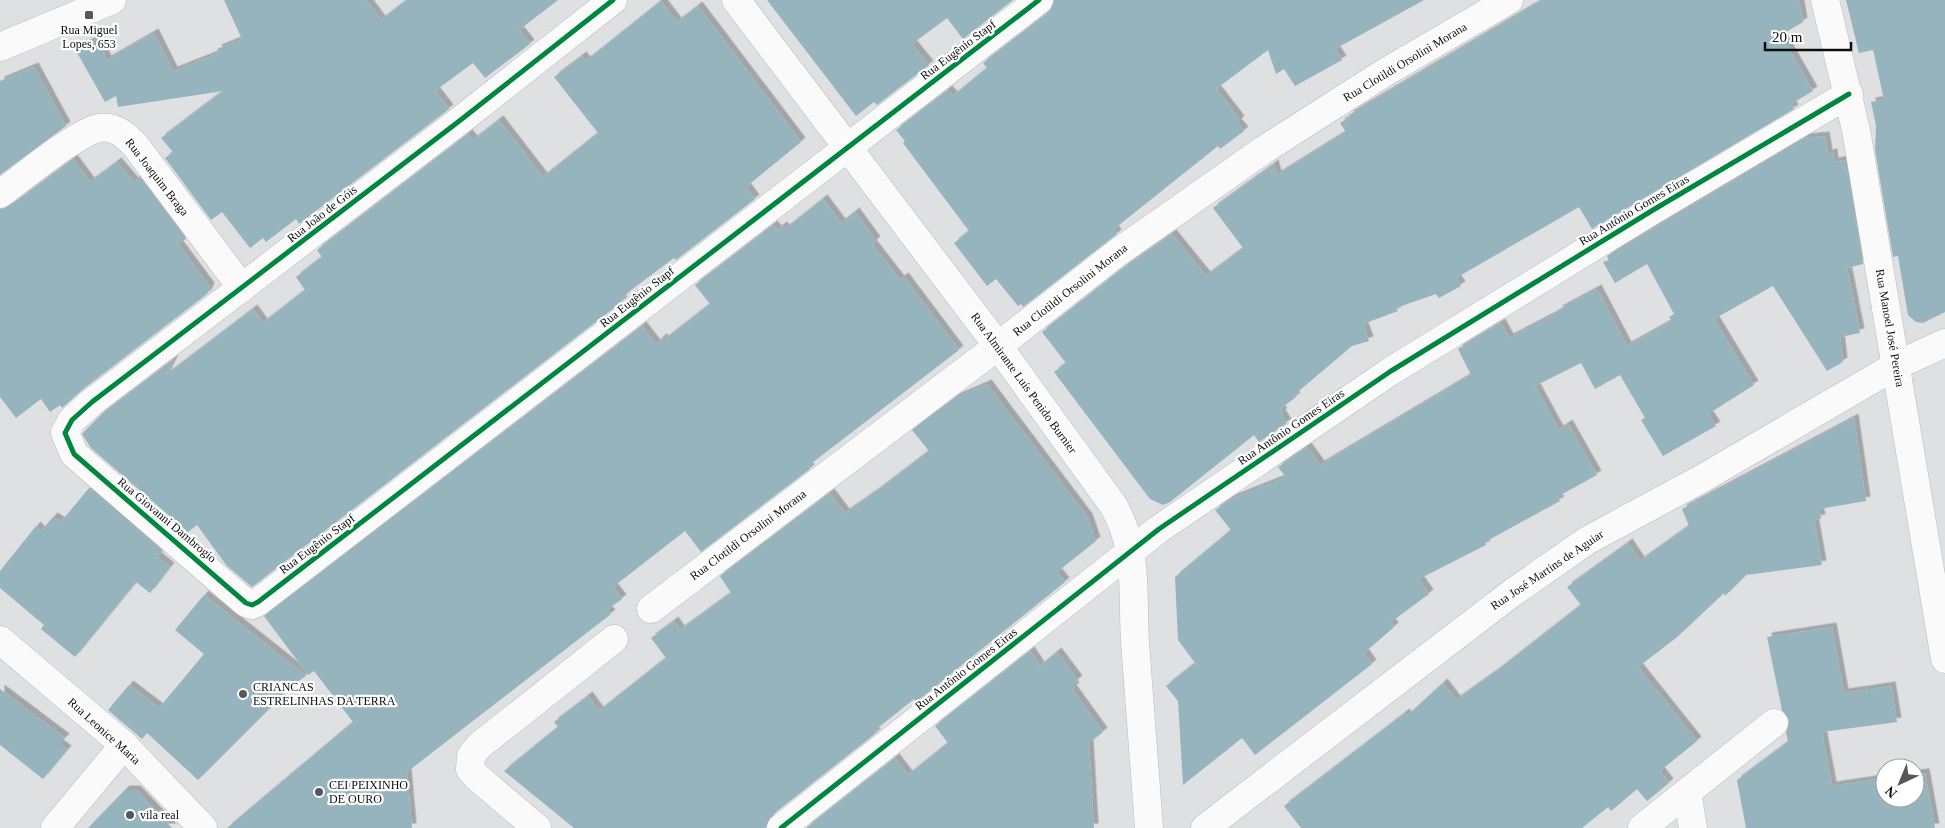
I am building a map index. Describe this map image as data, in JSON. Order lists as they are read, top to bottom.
{
  "streets": {
    "street": [
      "Rua Eugênio Stapf",
      "Rua Clotildi Orsolini Morana",
      "Rua Joaquim Braga",
      "Rua Antônio Gomes Eiras",
      "Rua João de Góis",
      "Rua Manoel José Pereira",
      "Rua Almirante Luís Penido Burnier",
      "Rua Giovanni Dambrogio",
      "Rua José Martins de Aguiar",
      "Rua Leonice Maria"
    ]
  },
  "crossings": [
    ["Rua Eugênio Stapf", "Rua Almirante Luís Penido Burnier"],
    ["Rua Eugênio Stapf", "Rua Giovanni Dambrogio"],
    ["Rua Clotildi Orsolini Morana", "Rua Almirante Luís Penido Burnier"],
    ["Rua Joaquim Braga", "Rua João de Góis"],
    ["Rua Antônio Gomes Eiras", "Rua Manoel José Pereira"],
    ["Rua Antônio Gomes Eiras", "Rua Almirante Luís Penido Burnier"],
    ["Rua João de Góis", "Rua Giovanni Dambrogio"],
    ["Rua Manoel José Pereira", "Rua José Martins de Aguiar"]
  ],
  "places": {
    "transit": ["Rua Miguel Lopes, 653"],
    "other": ["CRIANCAS ESTRELINHAS DA TERRA", "CEI PEIXINHO DE OURO", "vila real"]
  },
  "scale_bar": "20 m",
  "north": "bottom left"
}
